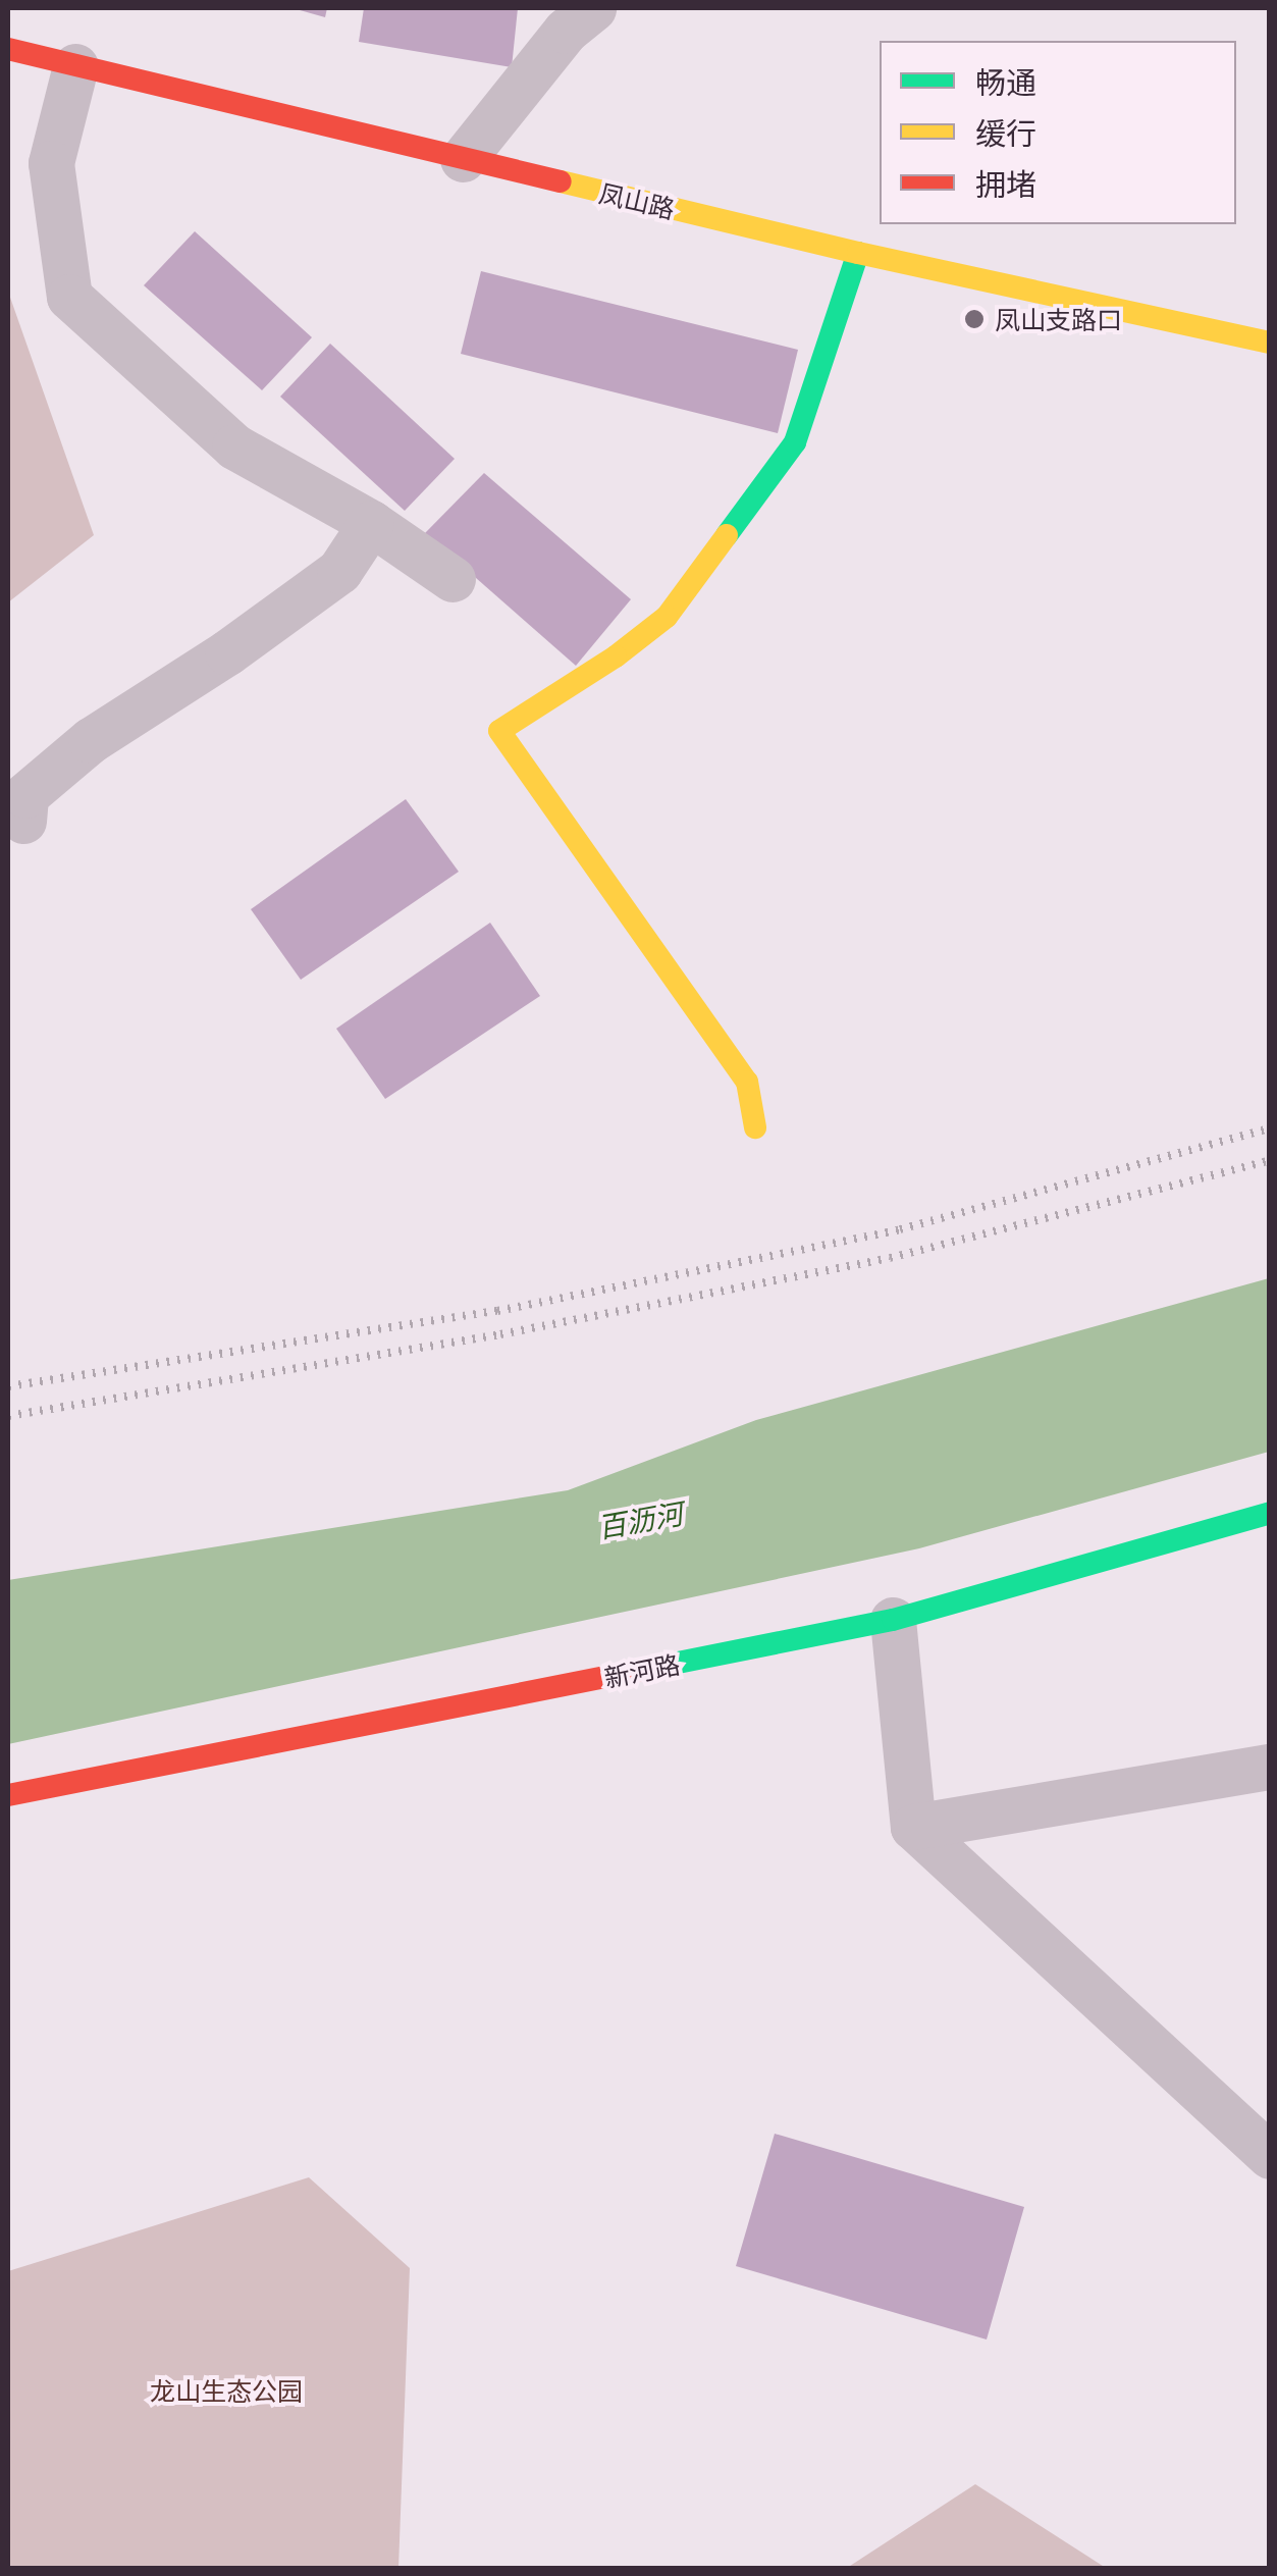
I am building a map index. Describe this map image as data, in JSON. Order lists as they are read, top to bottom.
{
  "streets": {
    "street": ["凤山路", "新河路"]
  },
  "water": ["百沥河"],
  "parks": ["龙山生态公园"],
  "places": ["凤山支路口"],
  "legend": ["畅通", "缓行", "拥堵"]
}
